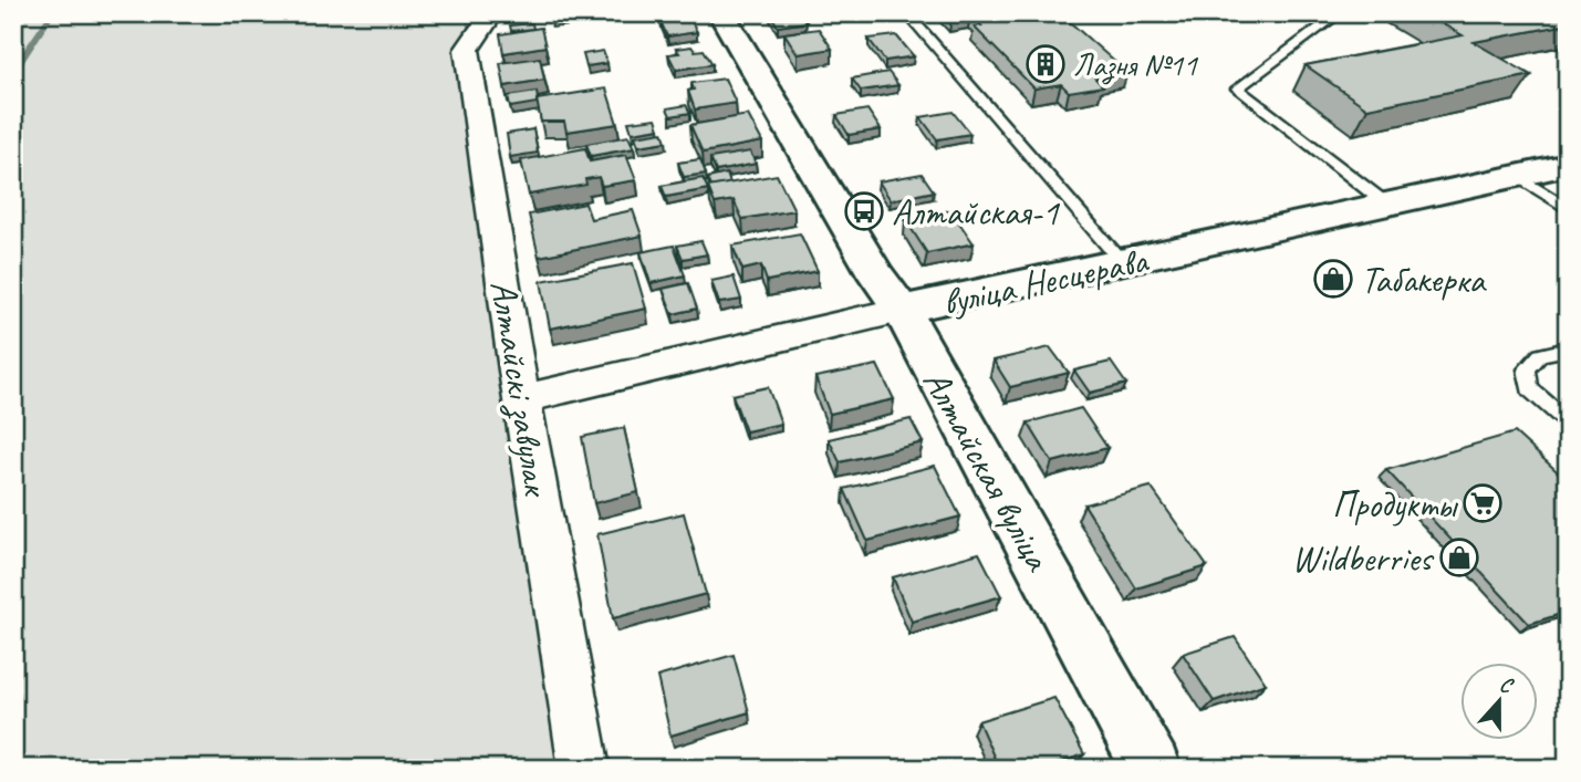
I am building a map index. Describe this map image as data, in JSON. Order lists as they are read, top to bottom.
{
  "streets": {
    "main road": ["вуліца Несцерава", "Алтайская вуліца"],
    "street": ["Алтайскі завулак"]
  },
  "crossings": [
    ["вуліца Несцерава", "Алтайскі завулак"],
    ["вуліца Несцерава", "Алтайская вуліца"]
  ],
  "places": {
    "building": ["Лазня №11"],
    "bus stop": ["Алтайская-1"],
    "shop": ["Табакерка", "Wildberries"],
    "supermarket": ["Продукты"]
  },
  "north": "top"
}
